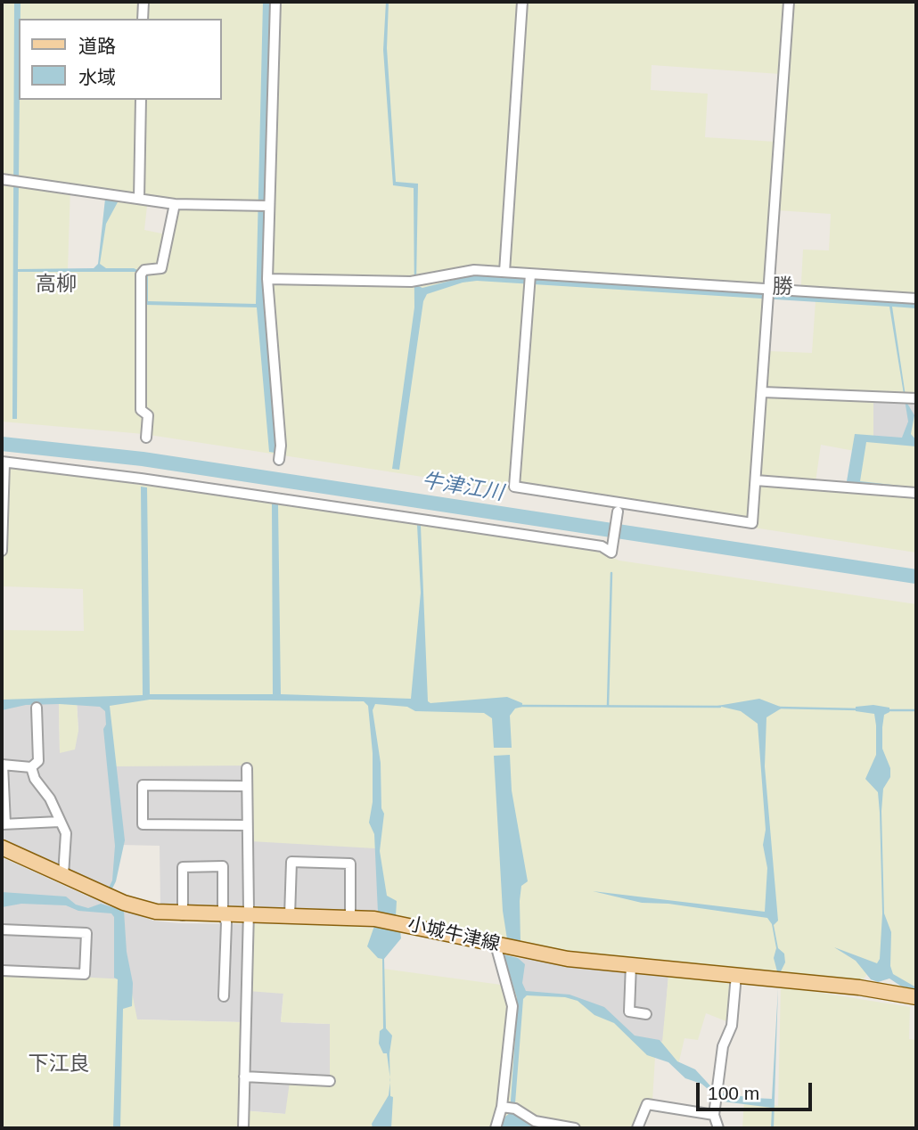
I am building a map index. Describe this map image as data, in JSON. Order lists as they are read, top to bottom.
{
  "streets": {
    "main road": ["小城牛津線"]
  },
  "districts": ["高柳", "勝", "下江良"],
  "water": ["牛津江川"],
  "legend": ["道路", "水域"],
  "scale_bar": "100 m"
}
